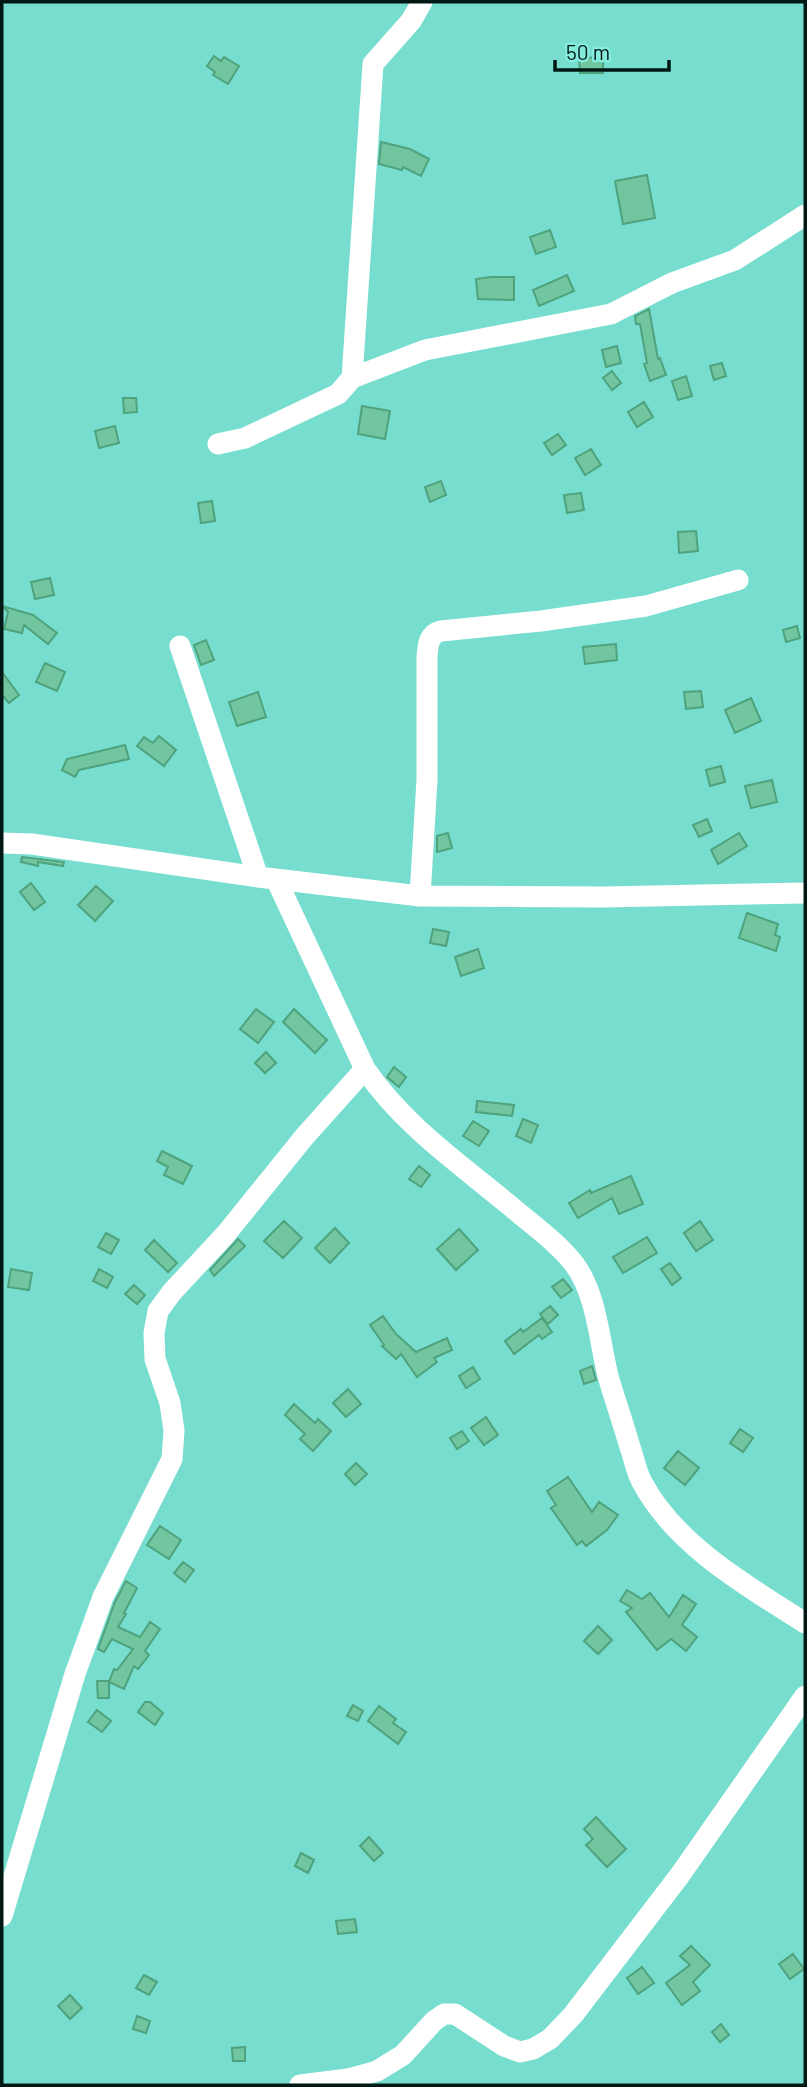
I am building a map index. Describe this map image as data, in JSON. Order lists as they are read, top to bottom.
{
  "scale_bar": "50 m"
}
